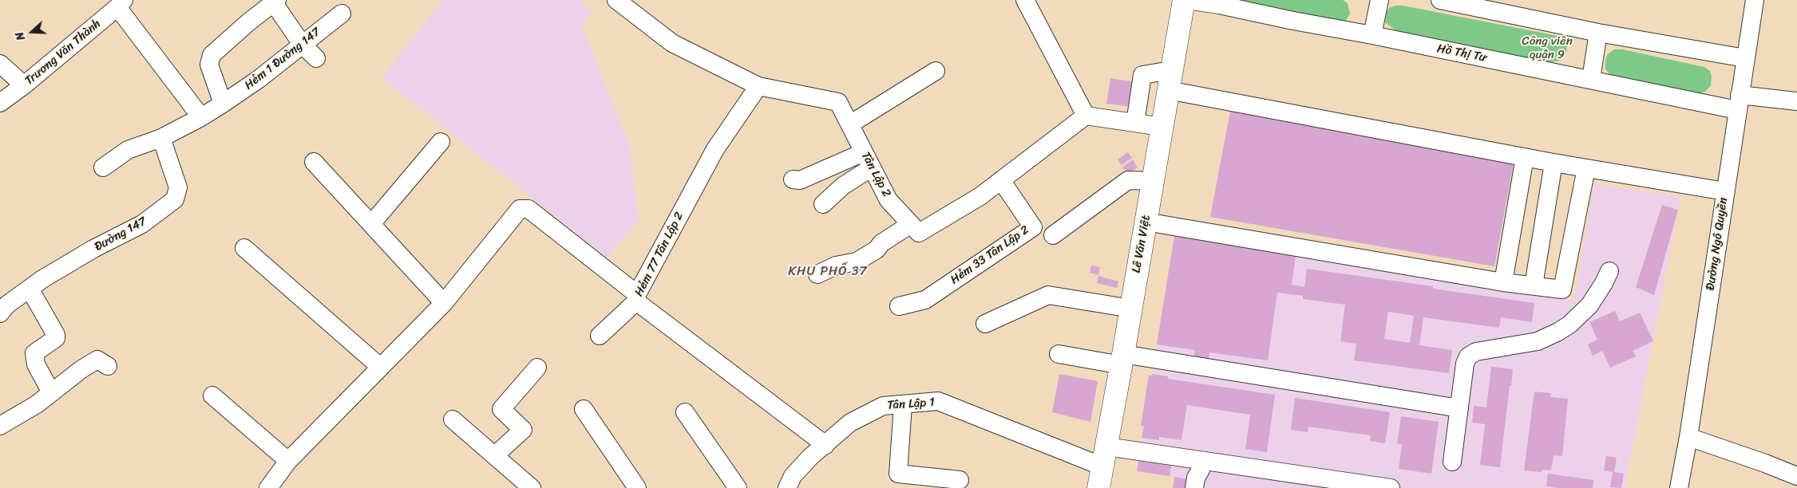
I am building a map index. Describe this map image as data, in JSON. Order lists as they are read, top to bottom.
{
  "streets": {
    "main road": ["Lê Văn Việt"],
    "street": [
      "Trương Văn Thành",
      "Hồ Thị Tư",
      "Hẻm 1 Đường 147",
      "Tân Lập 2",
      "Đường 147",
      "Đường Ngô Quyền",
      "Hẻm 77 Tân Lập 2",
      "Hẻm 33 Tân Lập 2",
      "Tân Lập 1"
    ]
  },
  "crossings": [
    ["Hồ Thị Tư", "Lê Văn Việt"],
    ["Hồ Thị Tư", "Đường Ngô Quyền"],
    ["Tân Lập 2", "Hẻm 77 Tân Lập 2"],
    ["Tân Lập 2", "Hẻm 33 Tân Lập 2"],
    ["Lê Văn Việt", "Tân Lập 1"],
    ["Hẻm 77 Tân Lập 2", "Tân Lập 1"]
  ],
  "districts": ["KHU PHỐ 37"],
  "parks": ["Công viên quận 9"],
  "north": "left"
}
